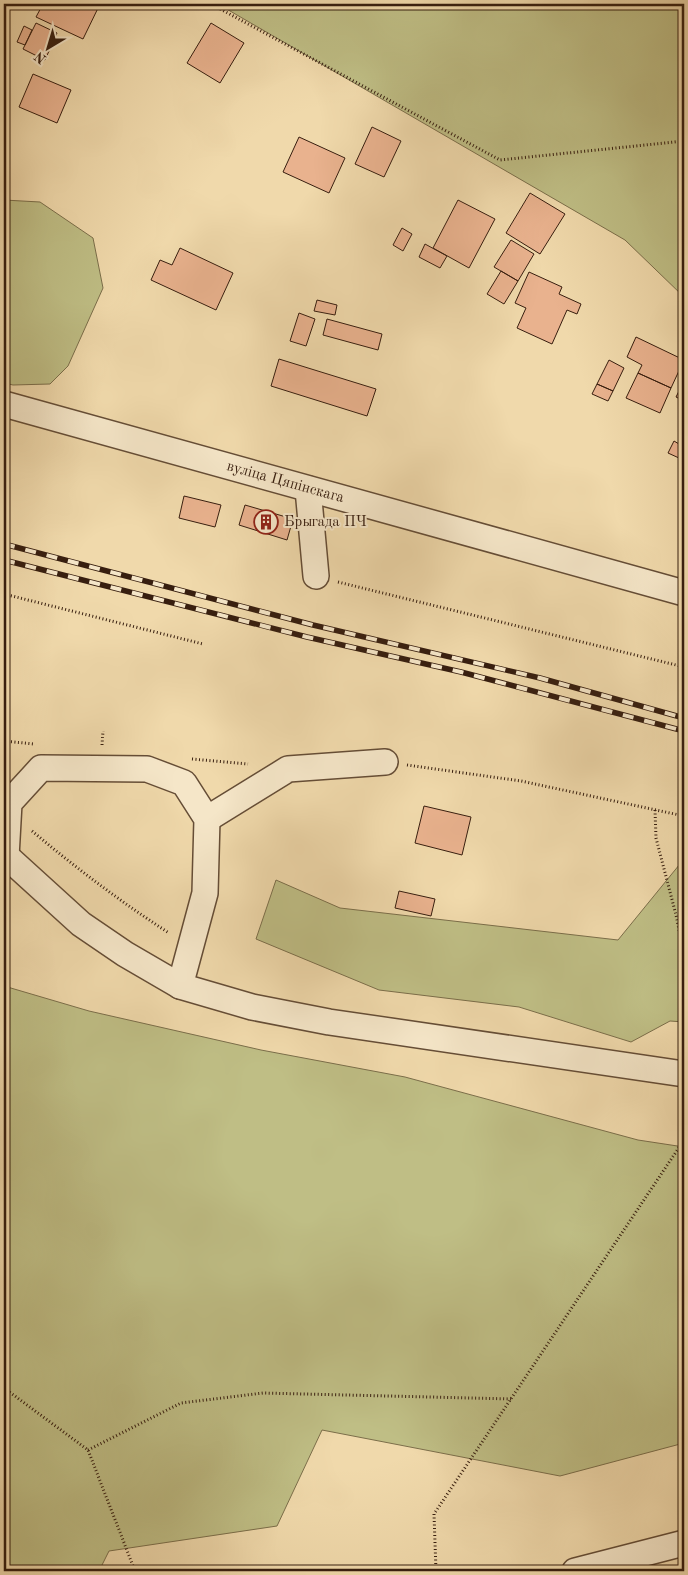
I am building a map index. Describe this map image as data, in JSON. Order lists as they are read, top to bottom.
{
  "streets": {
    "street": ["вуліца Цяпінскага"]
  },
  "places": {
    "building": ["Брыгада ПЧ"]
  },
  "north": "bottom left"
}
